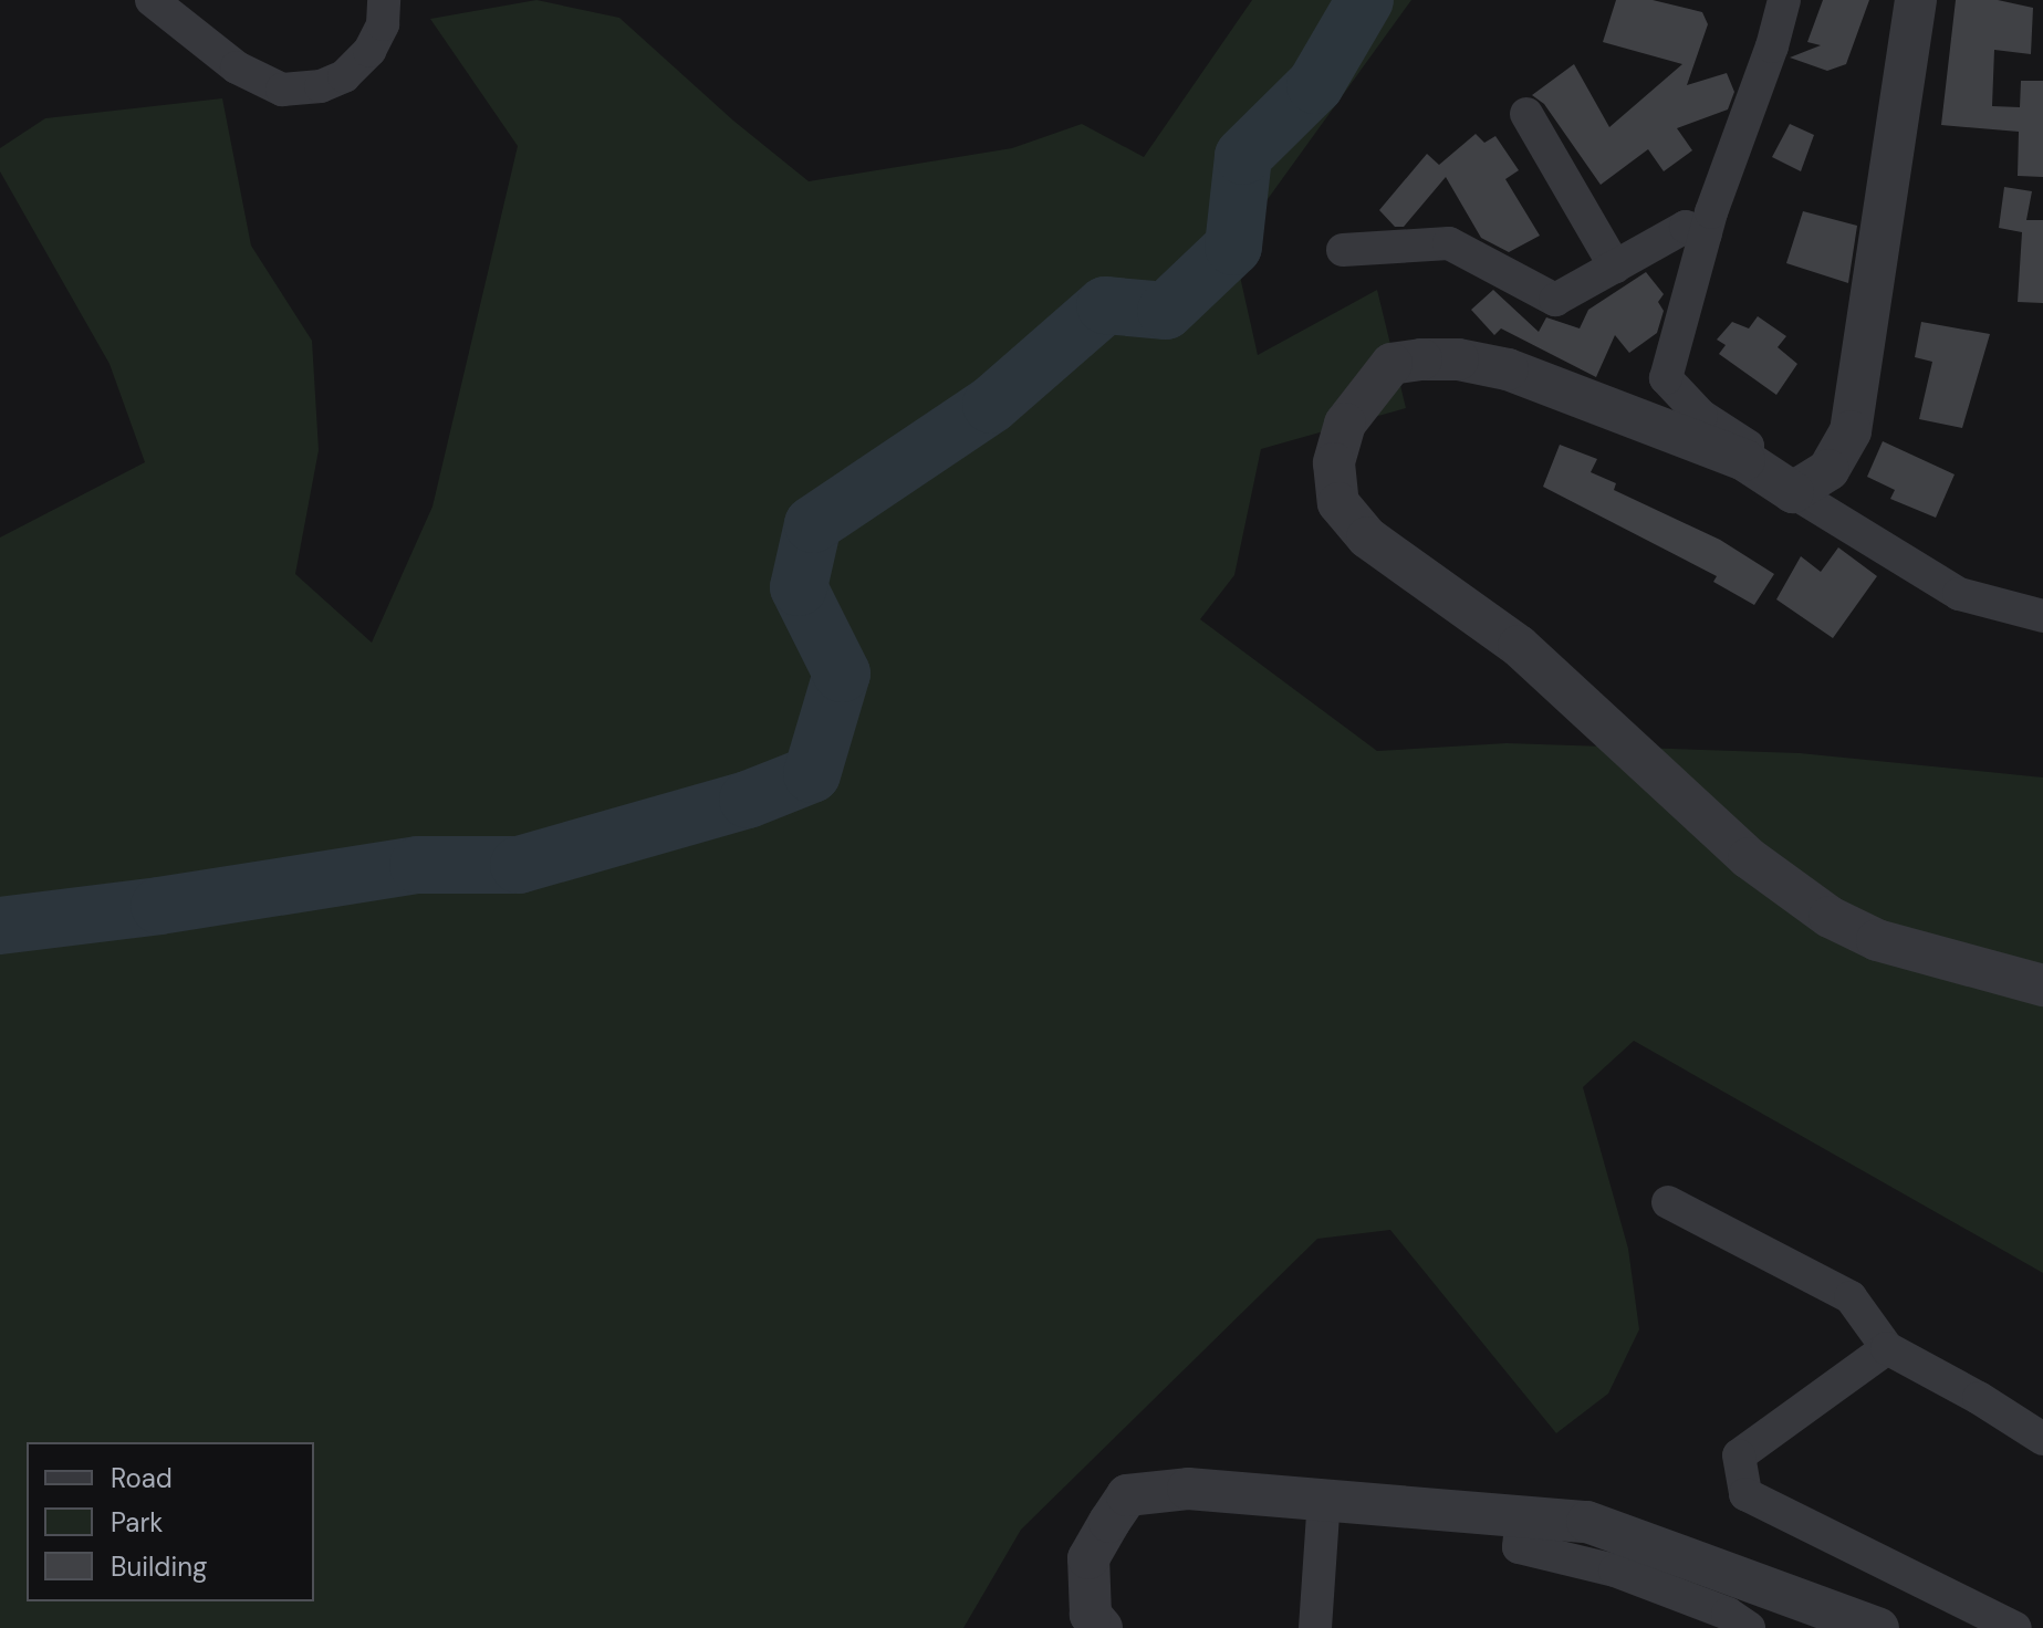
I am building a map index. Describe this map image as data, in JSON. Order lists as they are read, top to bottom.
{
  "legend": ["Road", "Park", "Building"]
}
